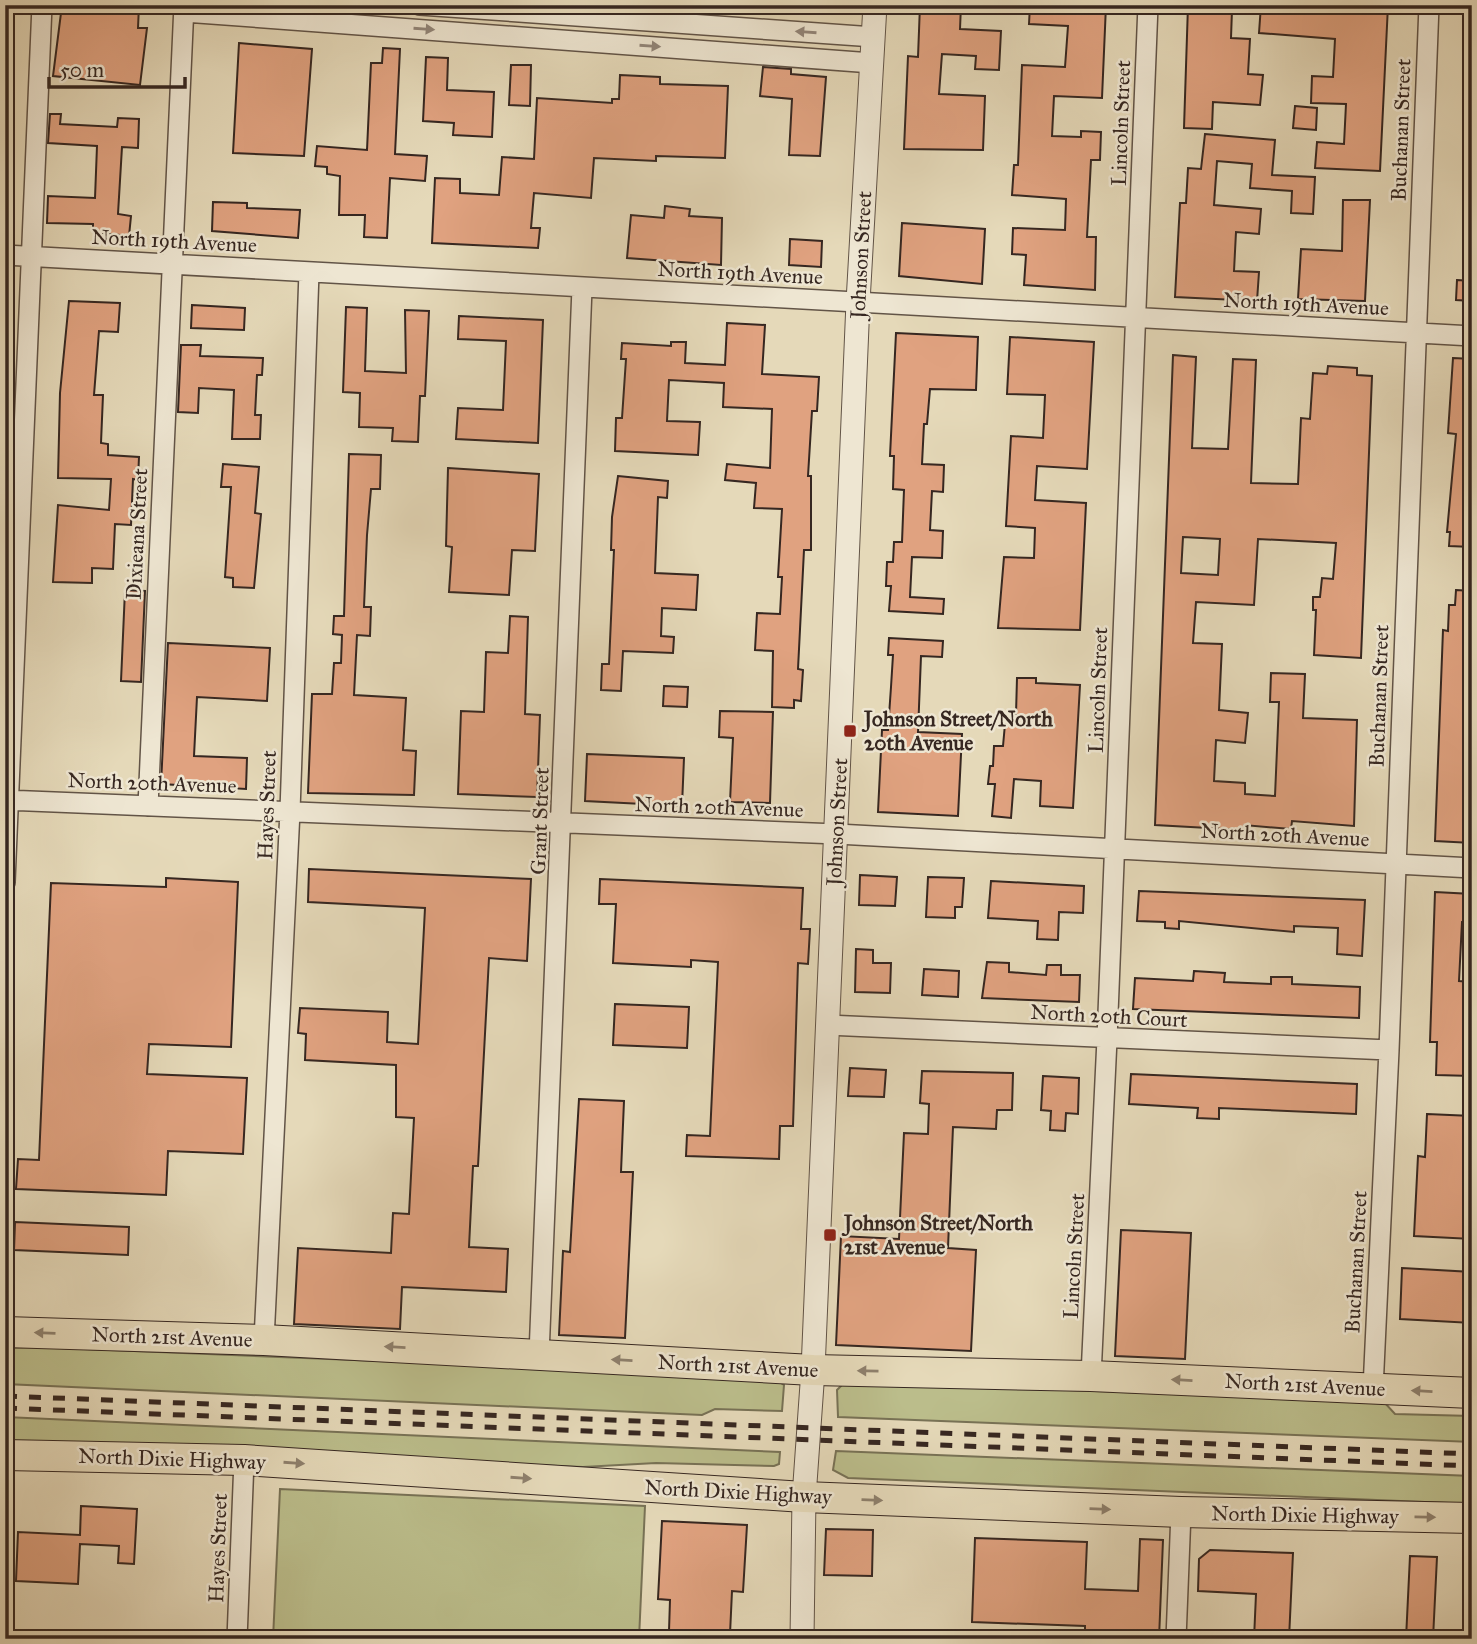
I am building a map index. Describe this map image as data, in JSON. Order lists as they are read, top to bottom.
{
  "streets": {
    "main road": ["North 21st Avenue", "North Dixie Highway"],
    "street": [
      "Lincoln Street",
      "Buchanan Street",
      "North 19th Avenue",
      "Johnson Street",
      "Dixieana Street",
      "North 20th Avenue",
      "Hayes Street",
      "Grant Street",
      "North 20th Court"
    ]
  },
  "crossings": [
    ["Lincoln Street", "North 19th Avenue"],
    ["Lincoln Street", "North 20th Avenue"],
    ["Lincoln Street", "North 20th Court"],
    ["Lincoln Street", "North 21st Avenue"],
    ["Buchanan Street", "North 19th Avenue"],
    ["Buchanan Street", "North 20th Avenue"],
    ["Buchanan Street", "North 20th Court"],
    ["Buchanan Street", "North 21st Avenue"],
    ["North 19th Avenue", "Johnson Street"],
    ["North 19th Avenue", "Dixieana Street"],
    ["North 19th Avenue", "Hayes Street"],
    ["North 19th Avenue", "Grant Street"],
    ["Johnson Street", "North 20th Avenue"],
    ["Johnson Street", "North 20th Court"],
    ["Johnson Street", "North 21st Avenue"],
    ["Johnson Street", "North Dixie Highway"],
    ["Dixieana Street", "North 20th Avenue"],
    ["North 20th Avenue", "Hayes Street"],
    ["North 20th Avenue", "Grant Street"],
    ["Hayes Street", "North 21st Avenue"],
    ["Hayes Street", "North Dixie Highway"],
    ["Grant Street", "North 21st Avenue"]
  ],
  "one_way": ["North 21st Avenue", "North Dixie Highway"],
  "places": {
    "transit": ["Johnson Street/North 20th Avenue", "Johnson Street/North 21st Avenue"]
  },
  "scale_bar": "50 m"
}
